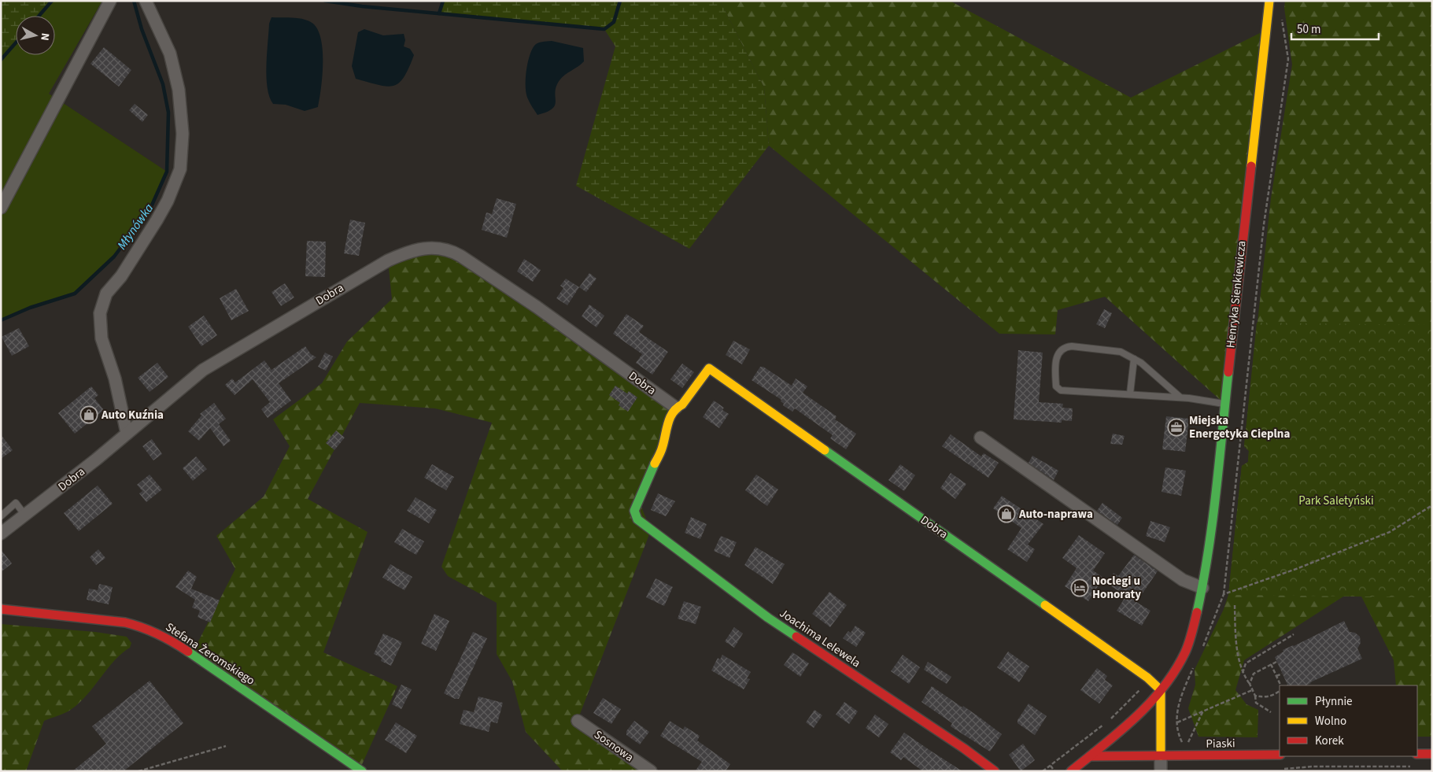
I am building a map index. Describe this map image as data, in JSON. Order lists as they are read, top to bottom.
{
  "streets": {
    "street": [
      "Dobra",
      "Henryka Sienkiewicza",
      "Joachima Lelewela",
      "Stefana Żeromskiego",
      "Piaski",
      "Sosnowa"
    ]
  },
  "crossings": [
    ["Dobra", "Henryka Sienkiewicza"],
    ["Dobra", "Joachima Lelewela"],
    ["Henryka Sienkiewicza", "Piaski"]
  ],
  "water": ["Młynówka"],
  "parks": ["Park Saletyński"],
  "places": {
    "shop": ["Auto Kuźnia", "Auto-naprawa"],
    "office": ["Miejska Energetyka Cieplna"],
    "hotel": ["Noclegi u Honoraty"]
  },
  "legend": ["Płynnie", "Wolno", "Korek"],
  "scale_bar": "50 m",
  "north": "right"
}
